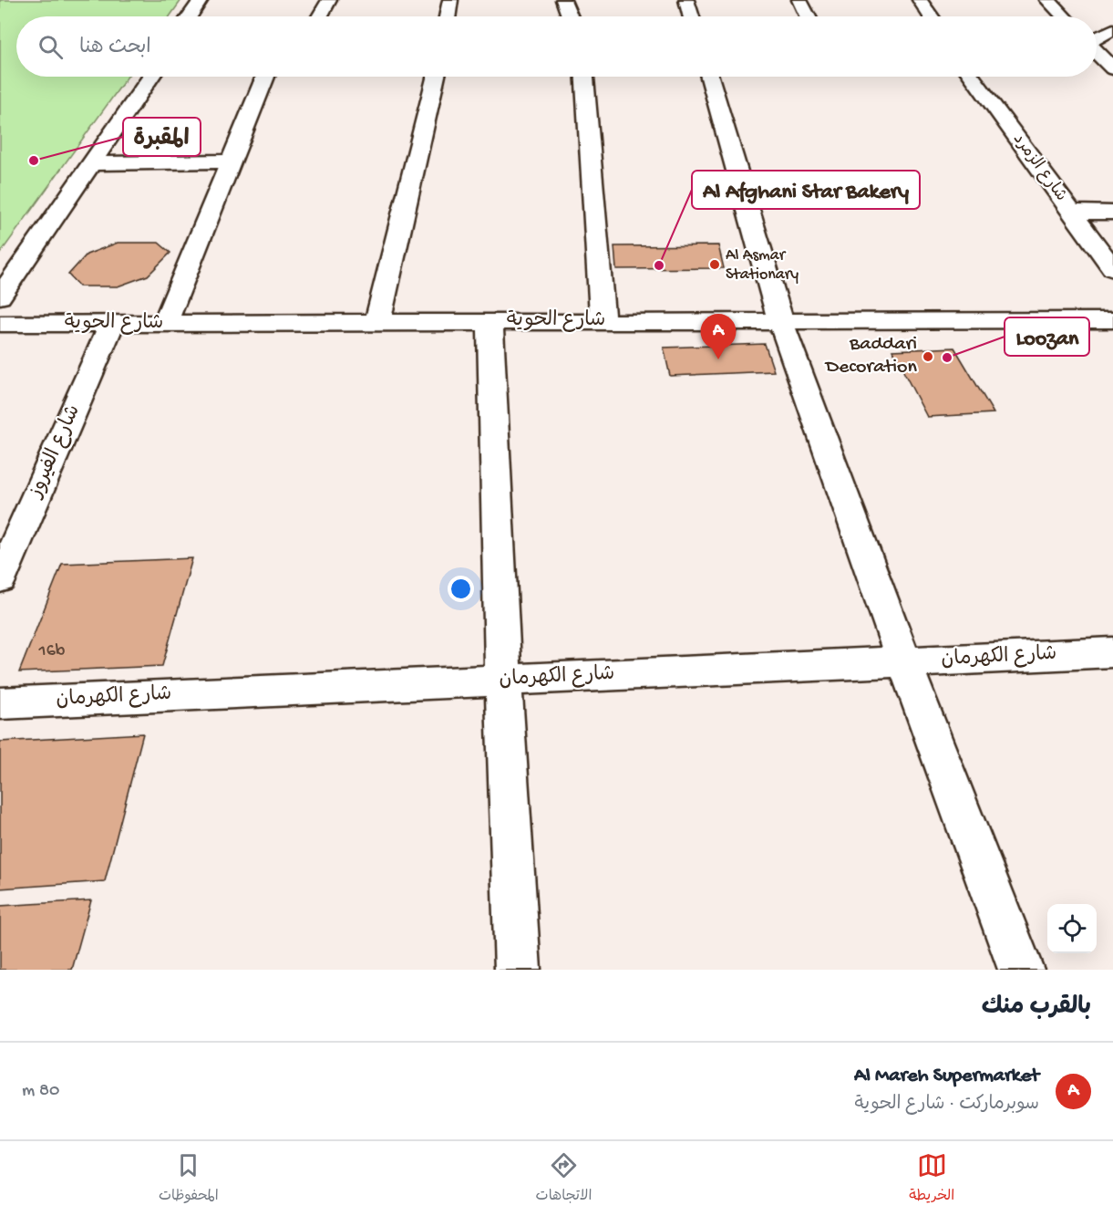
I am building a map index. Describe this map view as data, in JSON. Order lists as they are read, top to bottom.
{
  "streets": {
    "street": [
      "شارع الزمرد",
      "شارع الحوية",
      "شارع الفيروز",
      "شارع الكهرمان"
    ]
  },
  "crossings": [
    ["شارع الحوية", "شارع الفيروز"]
  ],
  "places": [
    "المقبرة",
    "Al Asmar Stationary",
    "Al Afghani Star Bakery",
    "Baddari Decoration",
    "Loozan"
  ],
  "house_numbers": ["16b"],
  "page": {
    "search": "ابحث هنا",
    "pins": "A",
    "heading": "بالقرب منك",
    "list": [
      {
        "mark": "A",
        "name": "Al Mareh Supermarket",
        "note": "سوبرماركت · شارع الحوية",
        "value": "80 m"
      }
    ],
    "nav": ["الخريطة", "الاتجاهات", "المحفوظات"]
  }
}
